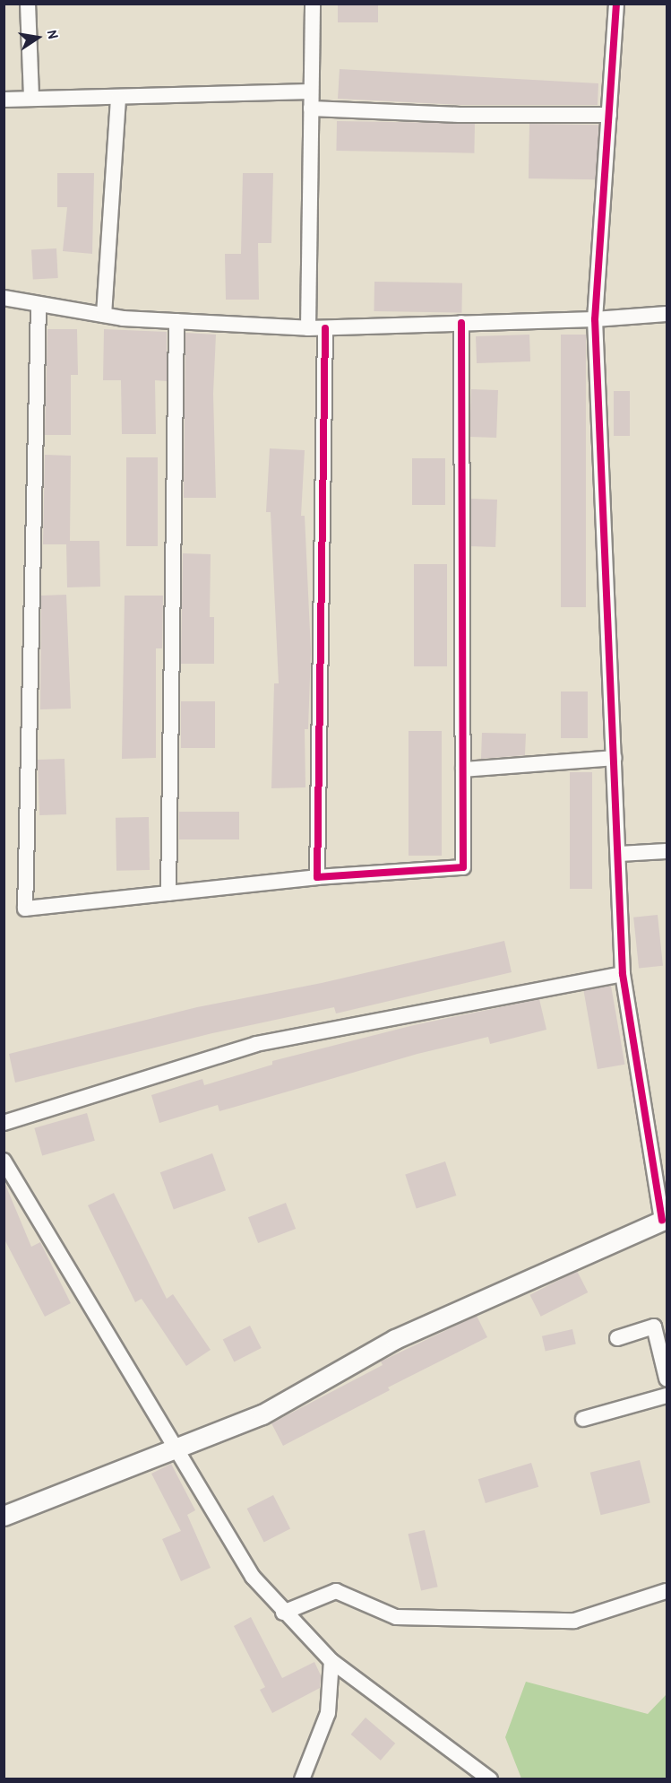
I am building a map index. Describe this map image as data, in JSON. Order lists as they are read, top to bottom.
{
  "north": "right"
}
